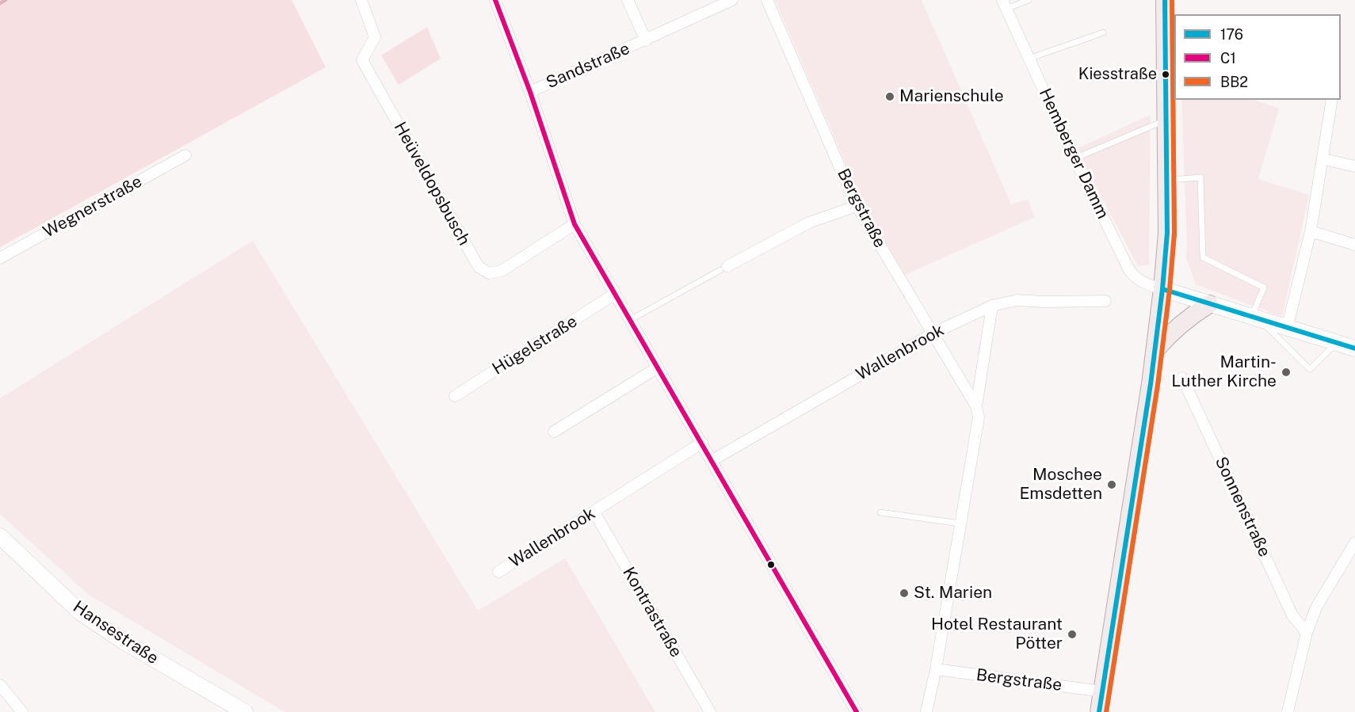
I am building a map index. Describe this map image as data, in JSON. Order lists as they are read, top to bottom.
{
  "streets": {
    "street": [
      "Sandstraße",
      "Hemberger Damm",
      "Heüveldopsbusch",
      "Wegnerstraße",
      "Bergstraße",
      "Hügelstraße",
      "Wallenbrook",
      "Sonnenstraße",
      "Kontrastraße",
      "Hansestraße"
    ]
  },
  "crossings": [
    ["Bergstraße", "Wallenbrook"],
    ["Wallenbrook", "Kontrastraße"]
  ],
  "places": [
    "Kiesstraße",
    "Marienschule",
    "Martin- Luther Kirche",
    "Moschee Emsdetten",
    "St. Marien",
    "Hotel Restaurant Pötter"
  ],
  "lines": ["transit line 176", "transit line C1", "transit line BB2"],
  "legend": ["176", "C1", "BB2"]
}
